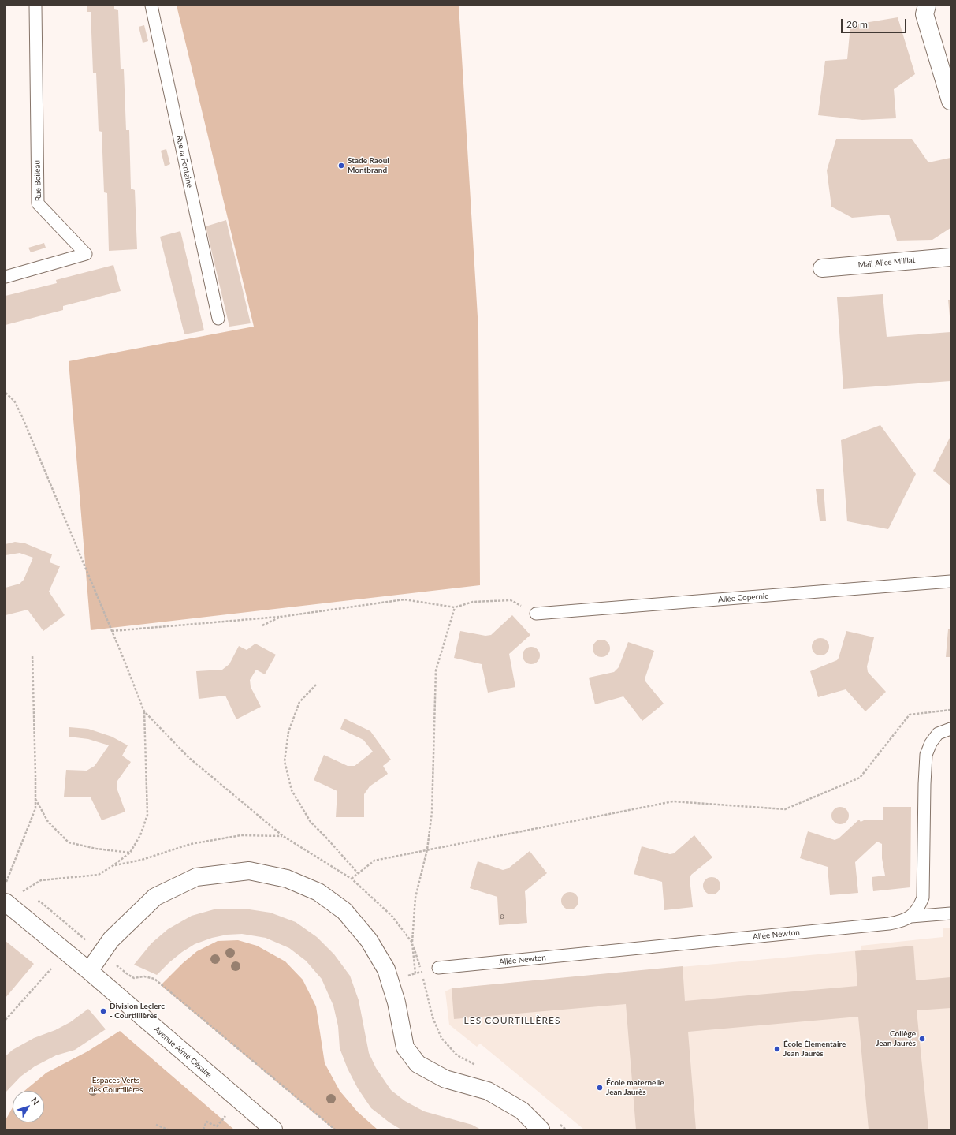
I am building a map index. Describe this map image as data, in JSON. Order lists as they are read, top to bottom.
{
  "streets": {
    "street": ["Mail Alice Milliat", "Avenue Aimé Césaire"],
    "lane": [
      "Rue la Fontaine",
      "Rue Boileau",
      "Allée Copernic",
      "Allée Newton"
    ]
  },
  "districts": ["LES COURTILLÈRES"],
  "parks": ["Espaces Verts des Courtillères"],
  "places": [
    "Stade Raoul Montbrand",
    "Division Leclerc - Courtillières",
    "Collège Jean Jaurès",
    "École Élementaire Jean Jaurès",
    "École maternelle Jean Jaurès"
  ],
  "house_numbers": ["8"],
  "scale_bar": "20 m",
  "north": "top right"
}
